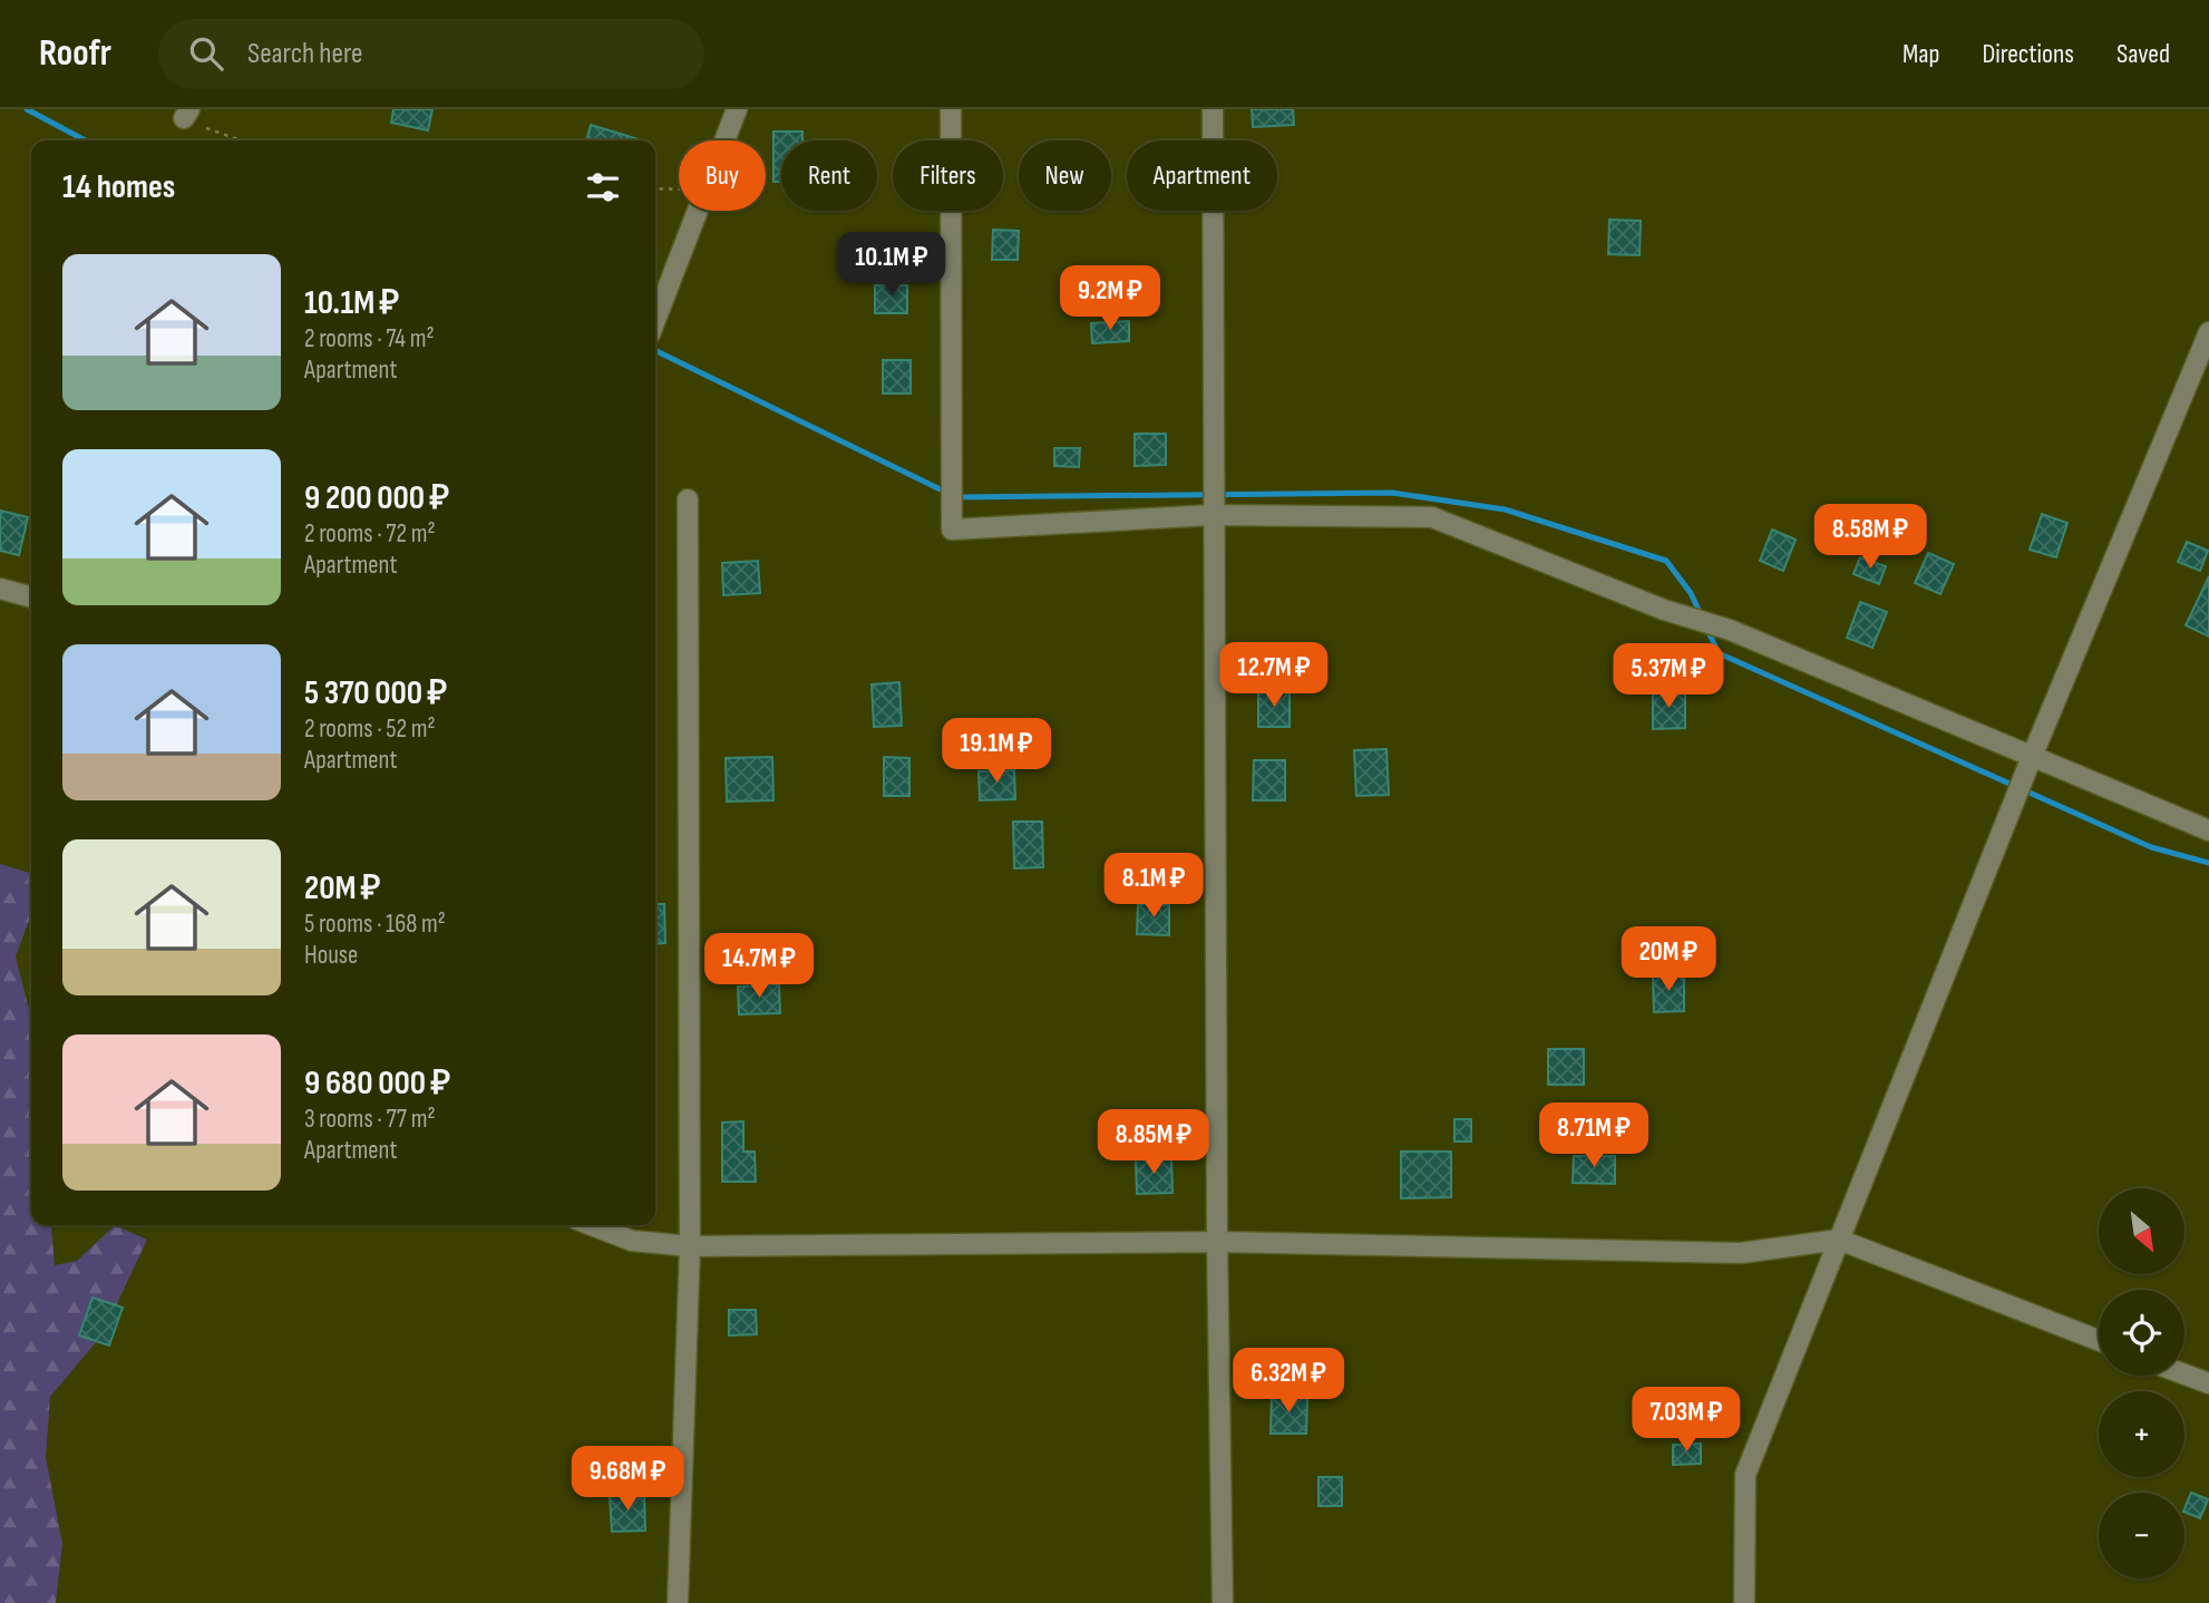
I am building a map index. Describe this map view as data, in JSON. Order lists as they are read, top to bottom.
{
  "north": "bottom right",
  "page": {
    "header": "Roofr",
    "search": "Search here",
    "nav": ["Map", "Directions", "Saved"],
    "chip": [
      "Buy",
      "Rent",
      "Filters",
      "New",
      "Apartment"
    ],
    "heading": "14 homes",
    "price": [
      "10.1M ₽",
      "9.2M ₽",
      "8.58M ₽",
      "12.7M ₽",
      "5.37M ₽",
      "19.1M ₽",
      "8.1M ₽",
      "20M ₽",
      "14.7M ₽",
      "8.71M ₽",
      "8.85M ₽",
      "6.32M ₽",
      "7.03M ₽",
      "9.68M ₽"
    ],
    "list": [
      {
        "name": "10.1M ₽",
        "note": "2 rooms · 74 m² · Apartment"
      },
      {
        "name": "9 200 000 ₽",
        "note": "2 rooms · 72 m² · Apartment"
      },
      {
        "name": "5 370 000 ₽",
        "note": "2 rooms · 52 m² · Apartment"
      },
      {
        "name": "20M ₽",
        "note": "5 rooms · 168 m² · House"
      },
      {
        "name": "9 680 000 ₽",
        "note": "3 rooms · 77 m² · Apartment"
      }
    ],
    "map_buttons": ["+", "−"]
  }
}
